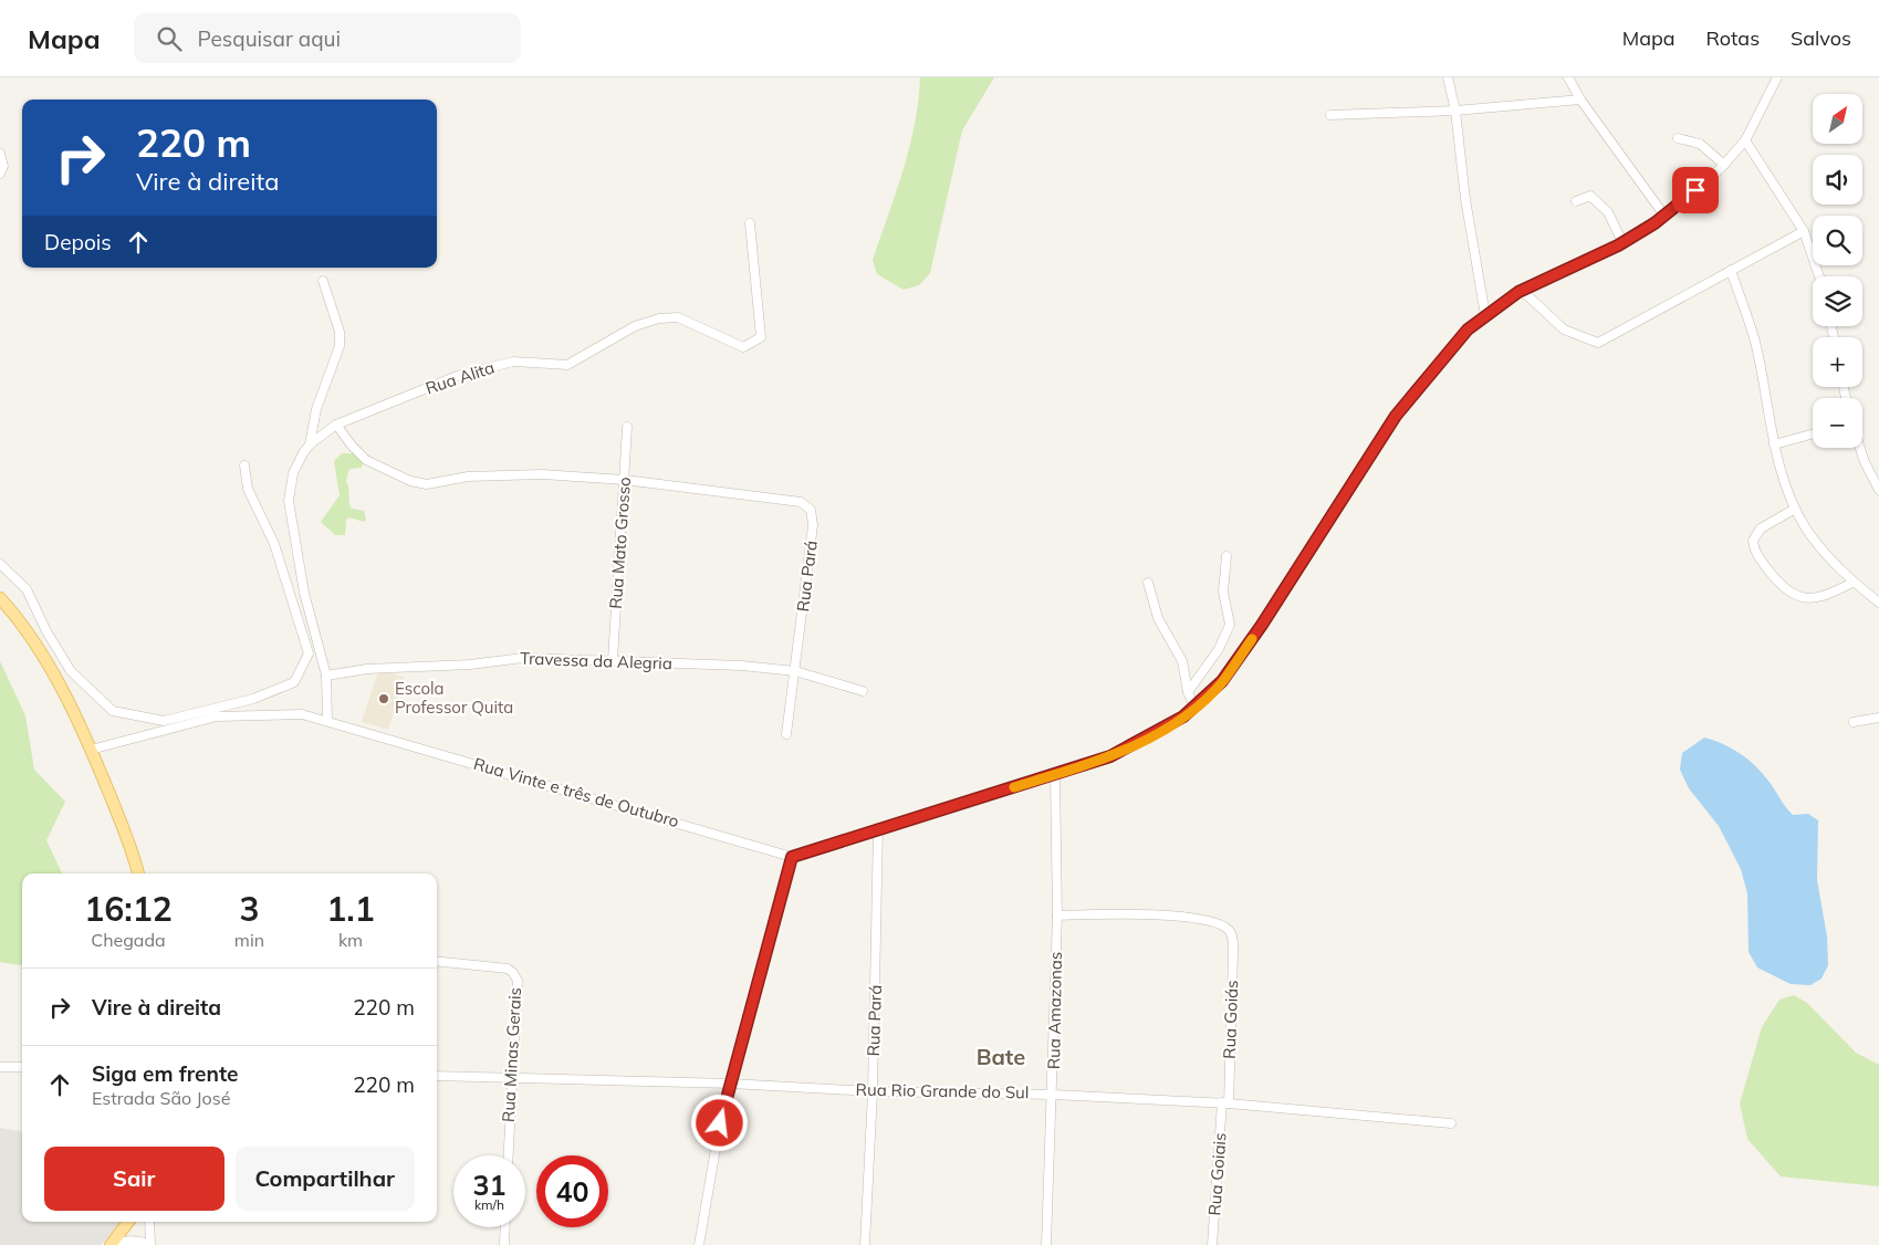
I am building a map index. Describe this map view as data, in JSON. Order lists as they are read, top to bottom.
{
  "streets": {
    "street": [
      "Rua Alita",
      "Rua Mato Grosso",
      "Rua Pará",
      "Travessa da Alegria",
      "Rua Vinte e três de Outubro",
      "Rua Amazonas",
      "Rua Goiás",
      "Rua Minas Gerais",
      "Rua Rio Grande do Sul",
      "Rua Goiais"
    ]
  },
  "crossings": [
    ["Rua Alita", "Travessa da Alegria"],
    ["Rua Alita", "Rua Vinte e três de Outubro"],
    ["Rua Mato Grosso", "Rua Pará"],
    ["Rua Mato Grosso", "Travessa da Alegria"],
    ["Rua Pará", "Travessa da Alegria"],
    ["Rua Pará", "Rua Rio Grande do Sul"],
    ["Rua Amazonas", "Rua Goiás"],
    ["Rua Amazonas", "Rua Rio Grande do Sul"],
    ["Rua Goiás", "Rua Rio Grande do Sul"],
    ["Rua Goiás", "Rua Goiais"],
    ["Rua Minas Gerais", "Rua Rio Grande do Sul"],
    ["Rua Rio Grande do Sul", "Rua Goiais"]
  ],
  "districts": ["Bate"],
  "places": ["Escola Professor Quita"],
  "north": "top right",
  "page": {
    "header": "Mapa",
    "search": "Pesquisar aqui",
    "nav": ["Mapa", "Rotas", "Salvos"],
    "map_buttons": ["+", "−"],
    "turn": ["220 m", "Vire à direita"],
    "then": "Depois",
    "eta": [
      "16:12",
      "Chegada",
      "3",
      "min",
      "1.1",
      "km"
    ],
    "list": [
      {
        "name": "Vire à direita",
        "value": "220 m"
      },
      {
        "name": "Siga em frente",
        "note": "Estrada São José",
        "value": "220 m"
      }
    ],
    "buttons": ["Sair", "Compartilhar"],
    "speed": "31 km/h",
    "limit": "40"
  }
}
